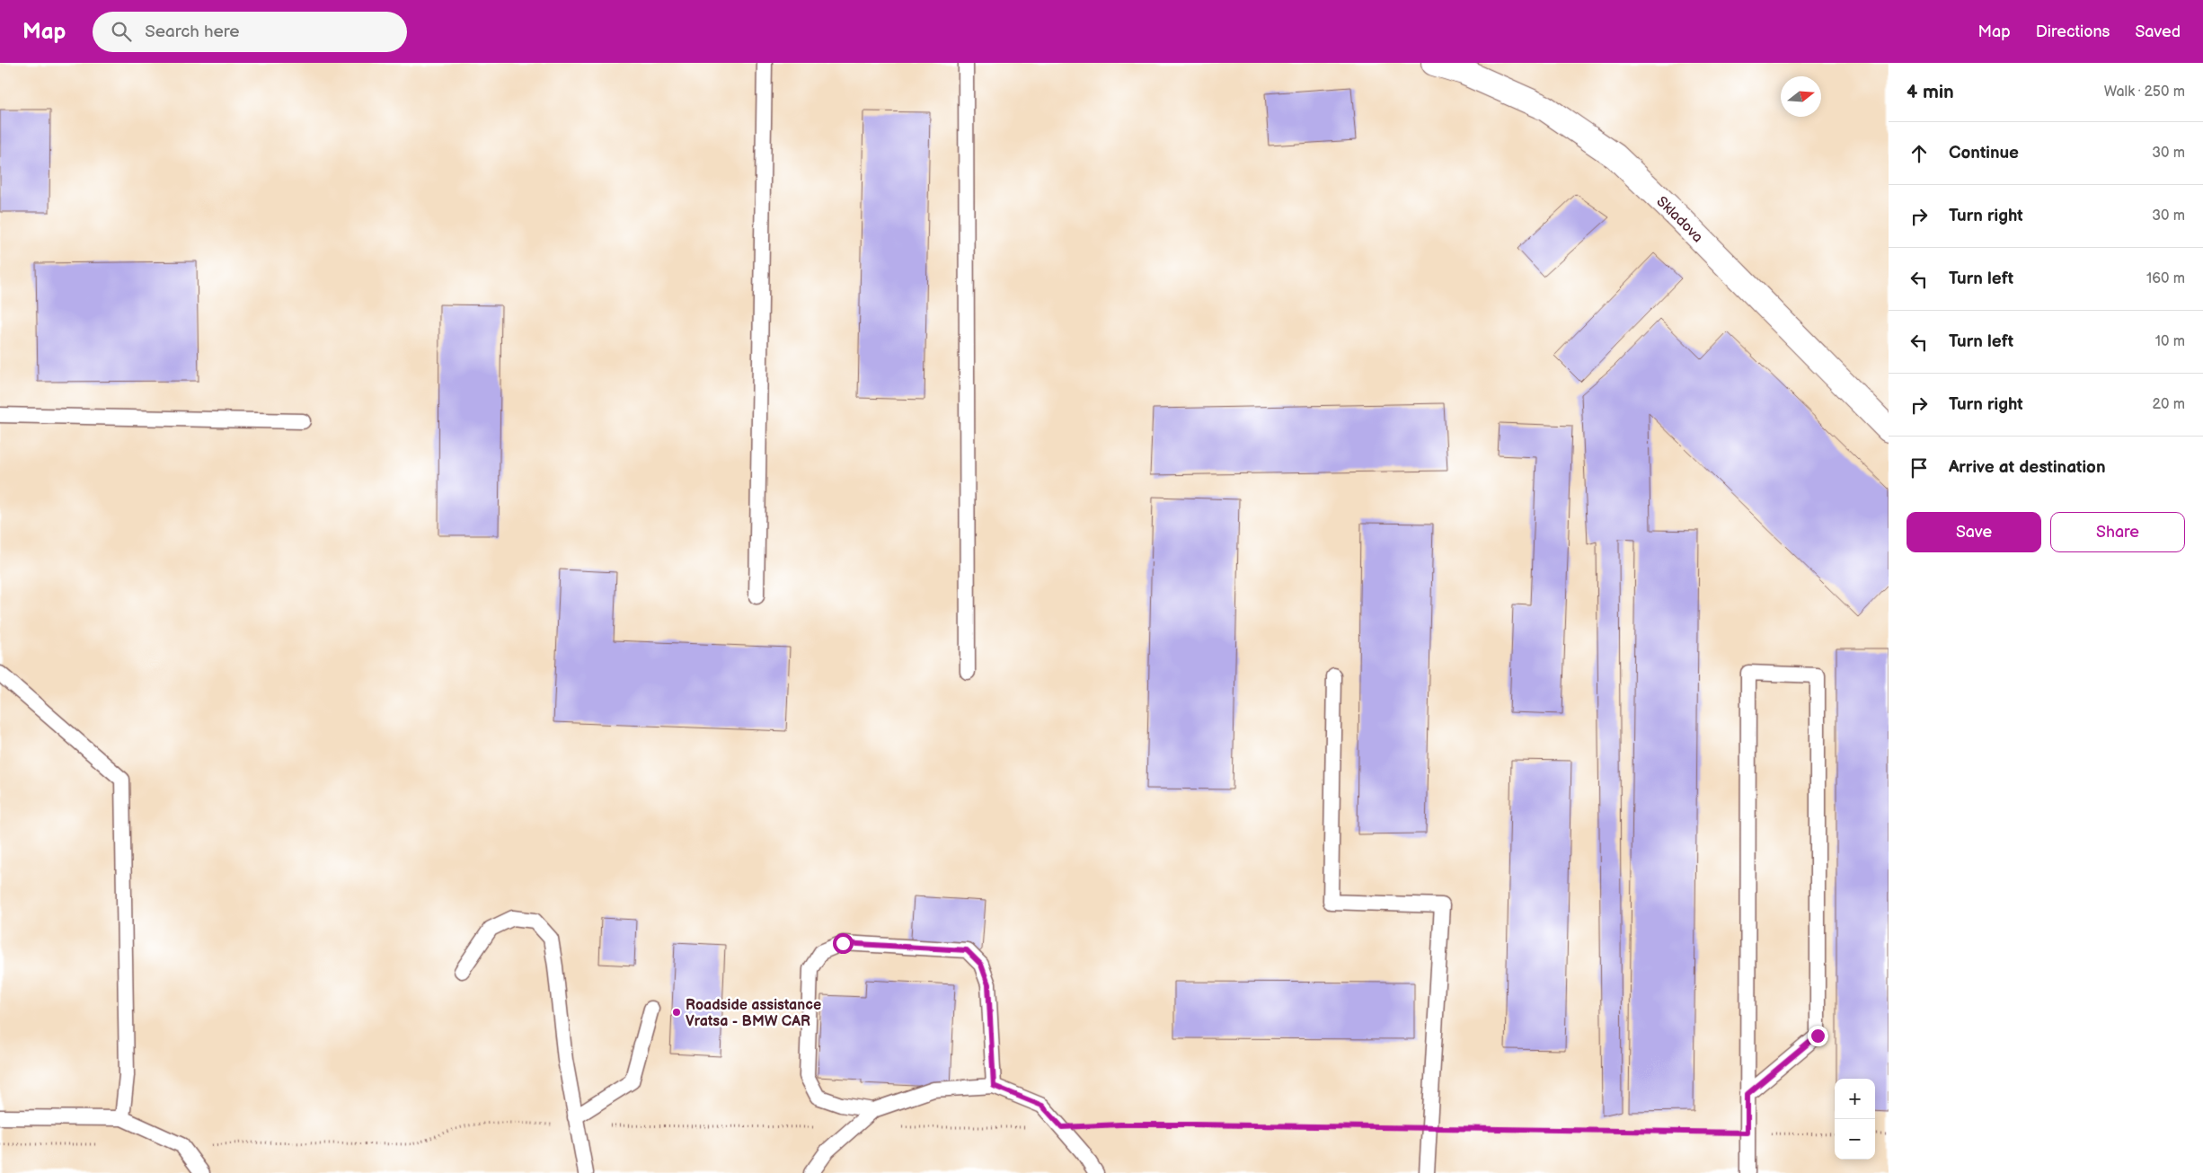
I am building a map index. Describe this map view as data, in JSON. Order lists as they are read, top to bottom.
{
  "streets": {
    "street": ["Skladova"]
  },
  "places": ["Roadside assistance Vratsa - BMW CAR"],
  "north": "right",
  "page": {
    "header": "Map",
    "search": "Search here",
    "nav": ["Map", "Directions", "Saved"],
    "heading": ["4 min", "Walk · 250 m"],
    "list": [
      ["Continue", "30 m"],
      ["Turn right", "30 m"],
      ["Turn left", "160 m"],
      ["Turn left", "10 m"],
      ["Turn right", "20 m"],
      "Arrive at destination"
    ],
    "buttons": ["Save", "Share"],
    "map_buttons": ["+", "−"]
  }
}
